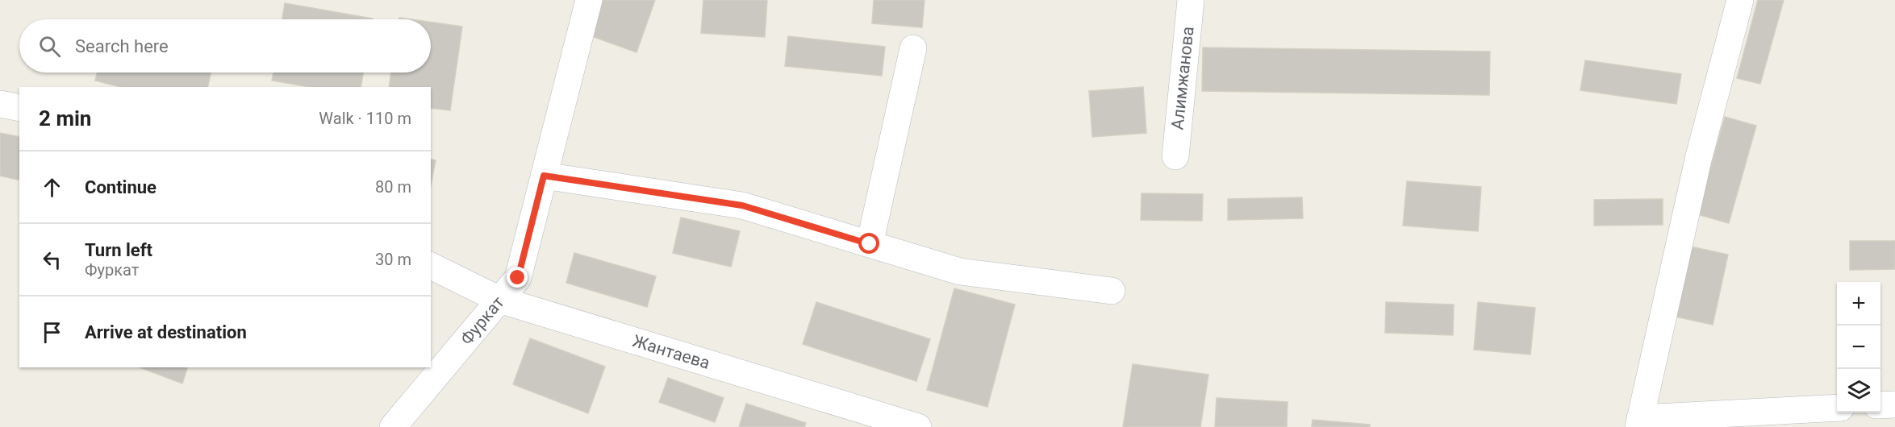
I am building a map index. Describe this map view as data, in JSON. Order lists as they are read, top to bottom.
{
  "streets": {
    "street": ["Алимжанова", "Фуркат", "Жантаева"]
  },
  "crossings": [
    ["Фуркат", "Жантаева"]
  ],
  "page": {
    "search": "Search here",
    "heading": ["2 min", "Walk · 110 m"],
    "list": [
      ["Continue", "80 m"],
      ["Turn left", "Фуркат", "30 m"],
      "Arrive at destination"
    ],
    "map_buttons": ["+", "−"]
  }
}
